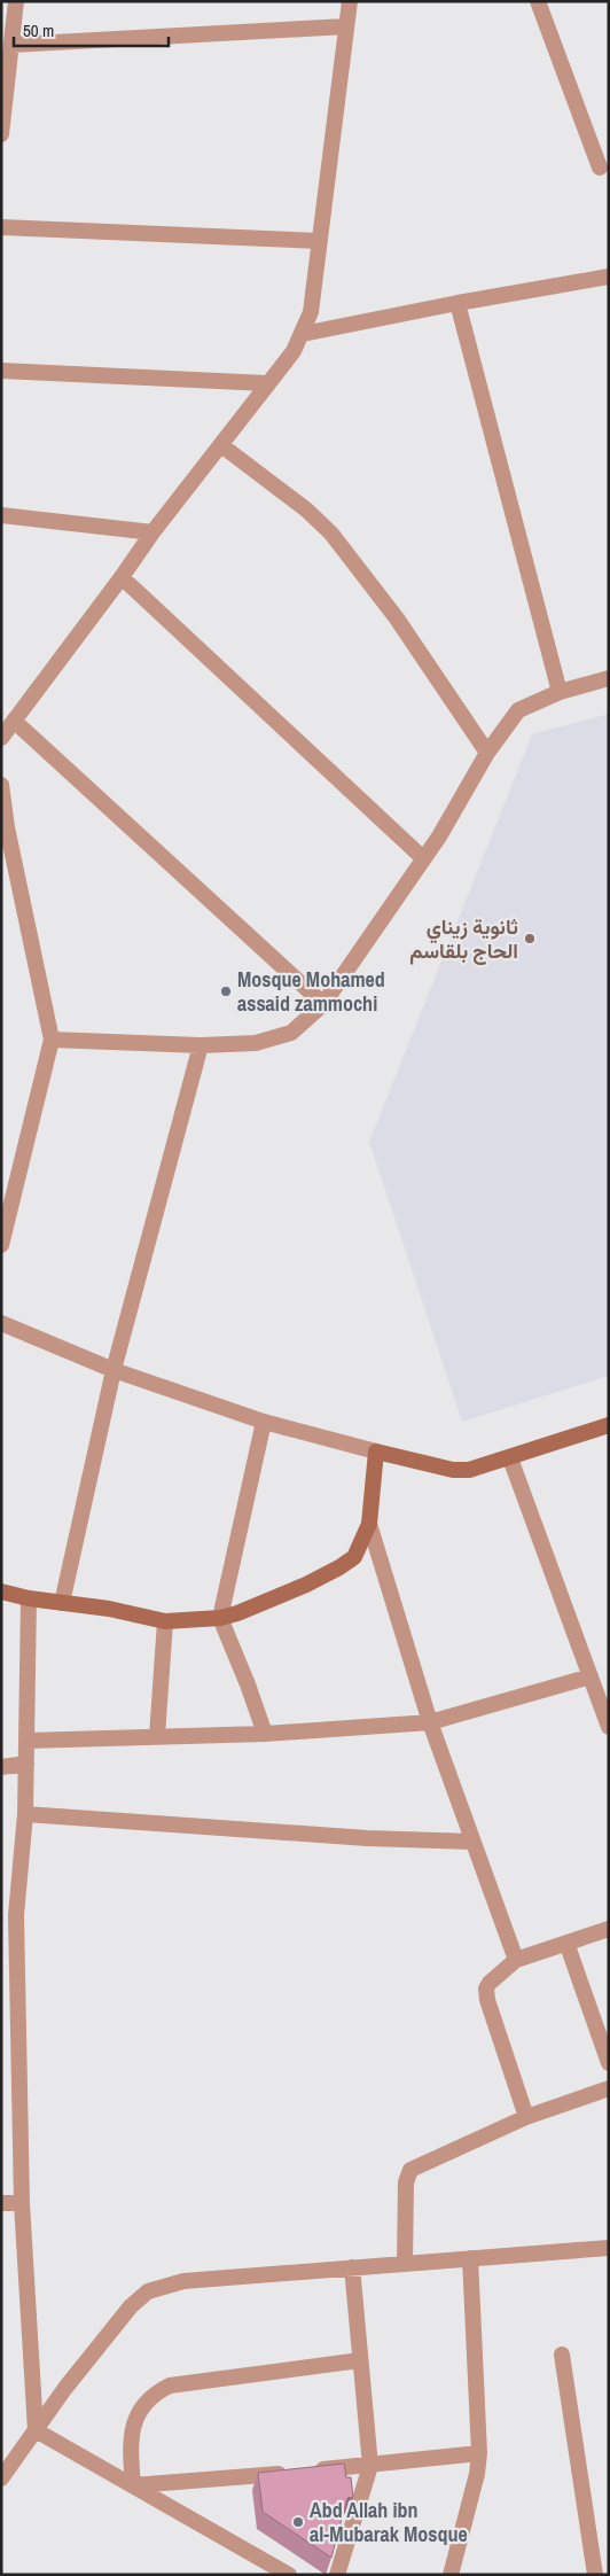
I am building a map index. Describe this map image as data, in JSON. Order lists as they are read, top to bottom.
{
  "places": ["ثانوية زيناي الحاج بلقاسم", "Mosque Mohamed assaid zammochi", "Abd Allah ibn al-Mubarak Mosque"],
  "scale_bar": "50 m"
}
